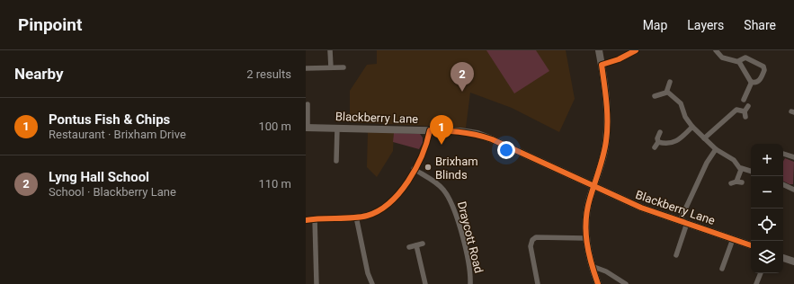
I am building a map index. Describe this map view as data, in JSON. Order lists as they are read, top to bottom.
{
  "streets": {
    "street": ["Blackberry Lane", "Draycott Road"]
  },
  "places": ["Brixham Blinds"],
  "page": {
    "header": "Pinpoint",
    "nav": ["Map", "Layers", "Share"],
    "heading": ["Nearby", "2 results"],
    "pins": ["2", "1"],
    "list": [
      {
        "mark": "1",
        "name": "Pontus Fish & Chips",
        "note": "Restaurant · Brixham Drive",
        "value": "100 m"
      },
      {
        "mark": "2",
        "name": "Lyng Hall School",
        "note": "School · Blackberry Lane",
        "value": "110 m"
      }
    ],
    "map_buttons": ["+", "−"]
  }
}
